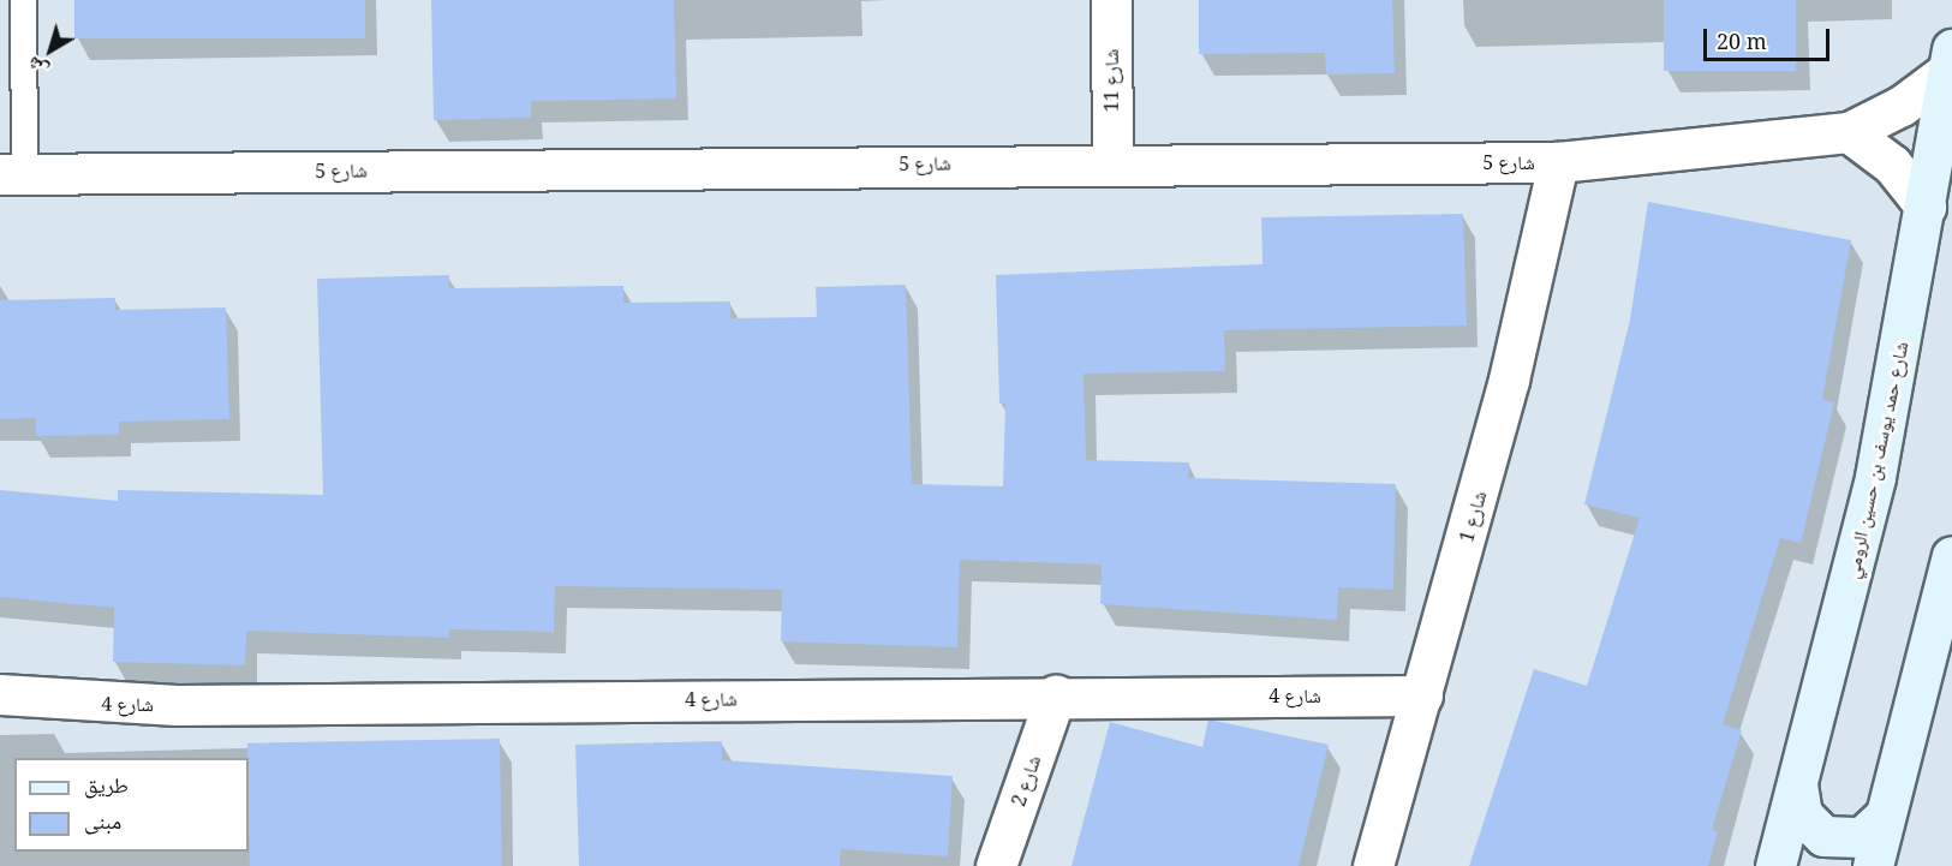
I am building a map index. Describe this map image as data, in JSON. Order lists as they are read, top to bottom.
{
  "streets": {
    "street": [
      "شارع 11",
      "شارع 5",
      "شارع حمد يوسف بن حسين الرومي",
      "شارع 1",
      "شارع 4",
      "شارع 2"
    ]
  },
  "crossings": [
    ["شارع 11", "شارع 5"],
    ["شارع 5", "شارع حمد يوسف بن حسين الرومي"],
    ["شارع 5", "شارع 1"],
    ["شارع 1", "شارع 4"],
    ["شارع 4", "شارع 2"]
  ],
  "legend": ["طريق", "مبنى"],
  "scale_bar": "20 m",
  "north": "bottom left"
}
